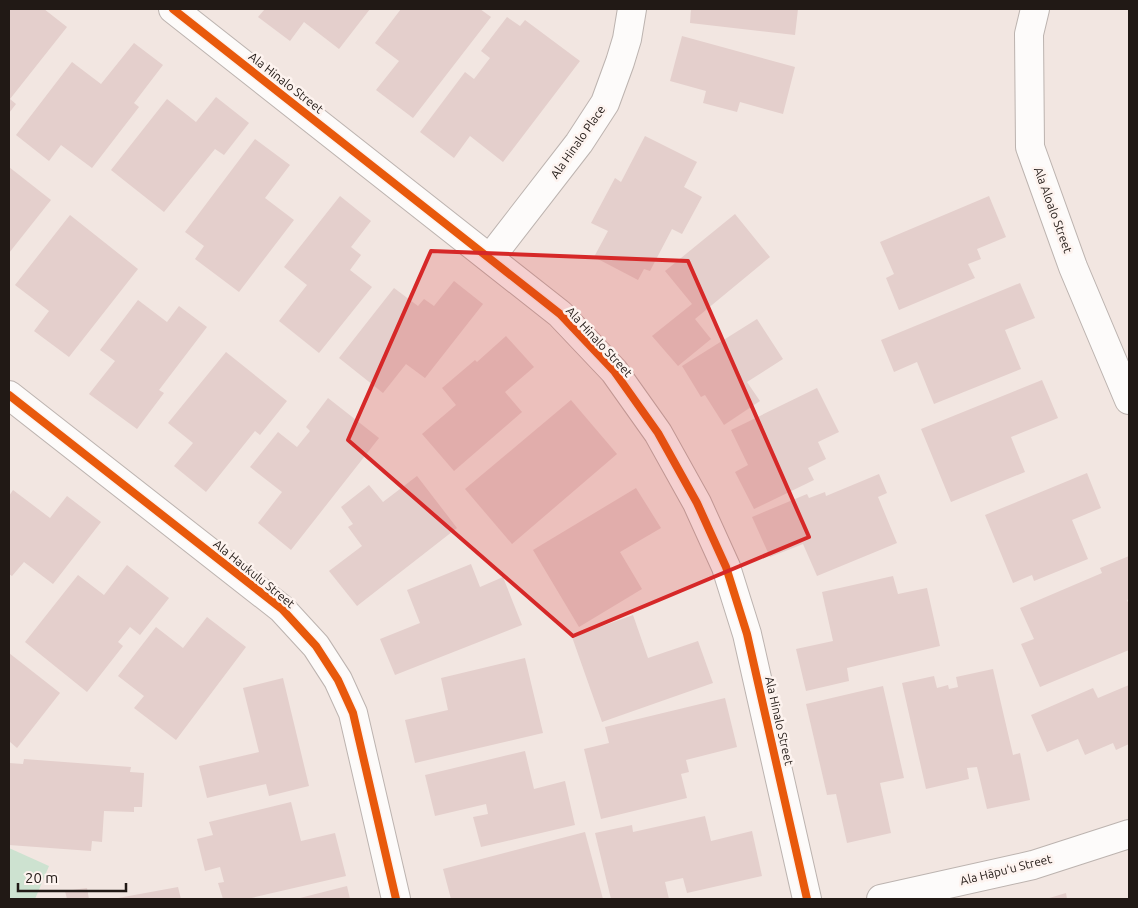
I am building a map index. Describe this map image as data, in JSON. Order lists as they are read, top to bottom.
{
  "streets": {
    "street": [
      "Ala Hinalo Street",
      "Ala Hinalo Place",
      "Ala Aloalo Street",
      "Ala Haukulu Street",
      "Ala Hāpuʻu Street"
    ]
  },
  "crossings": [
    ["Ala Hinalo Street", "Ala Hinalo Place"]
  ],
  "scale_bar": "20 m"
}
